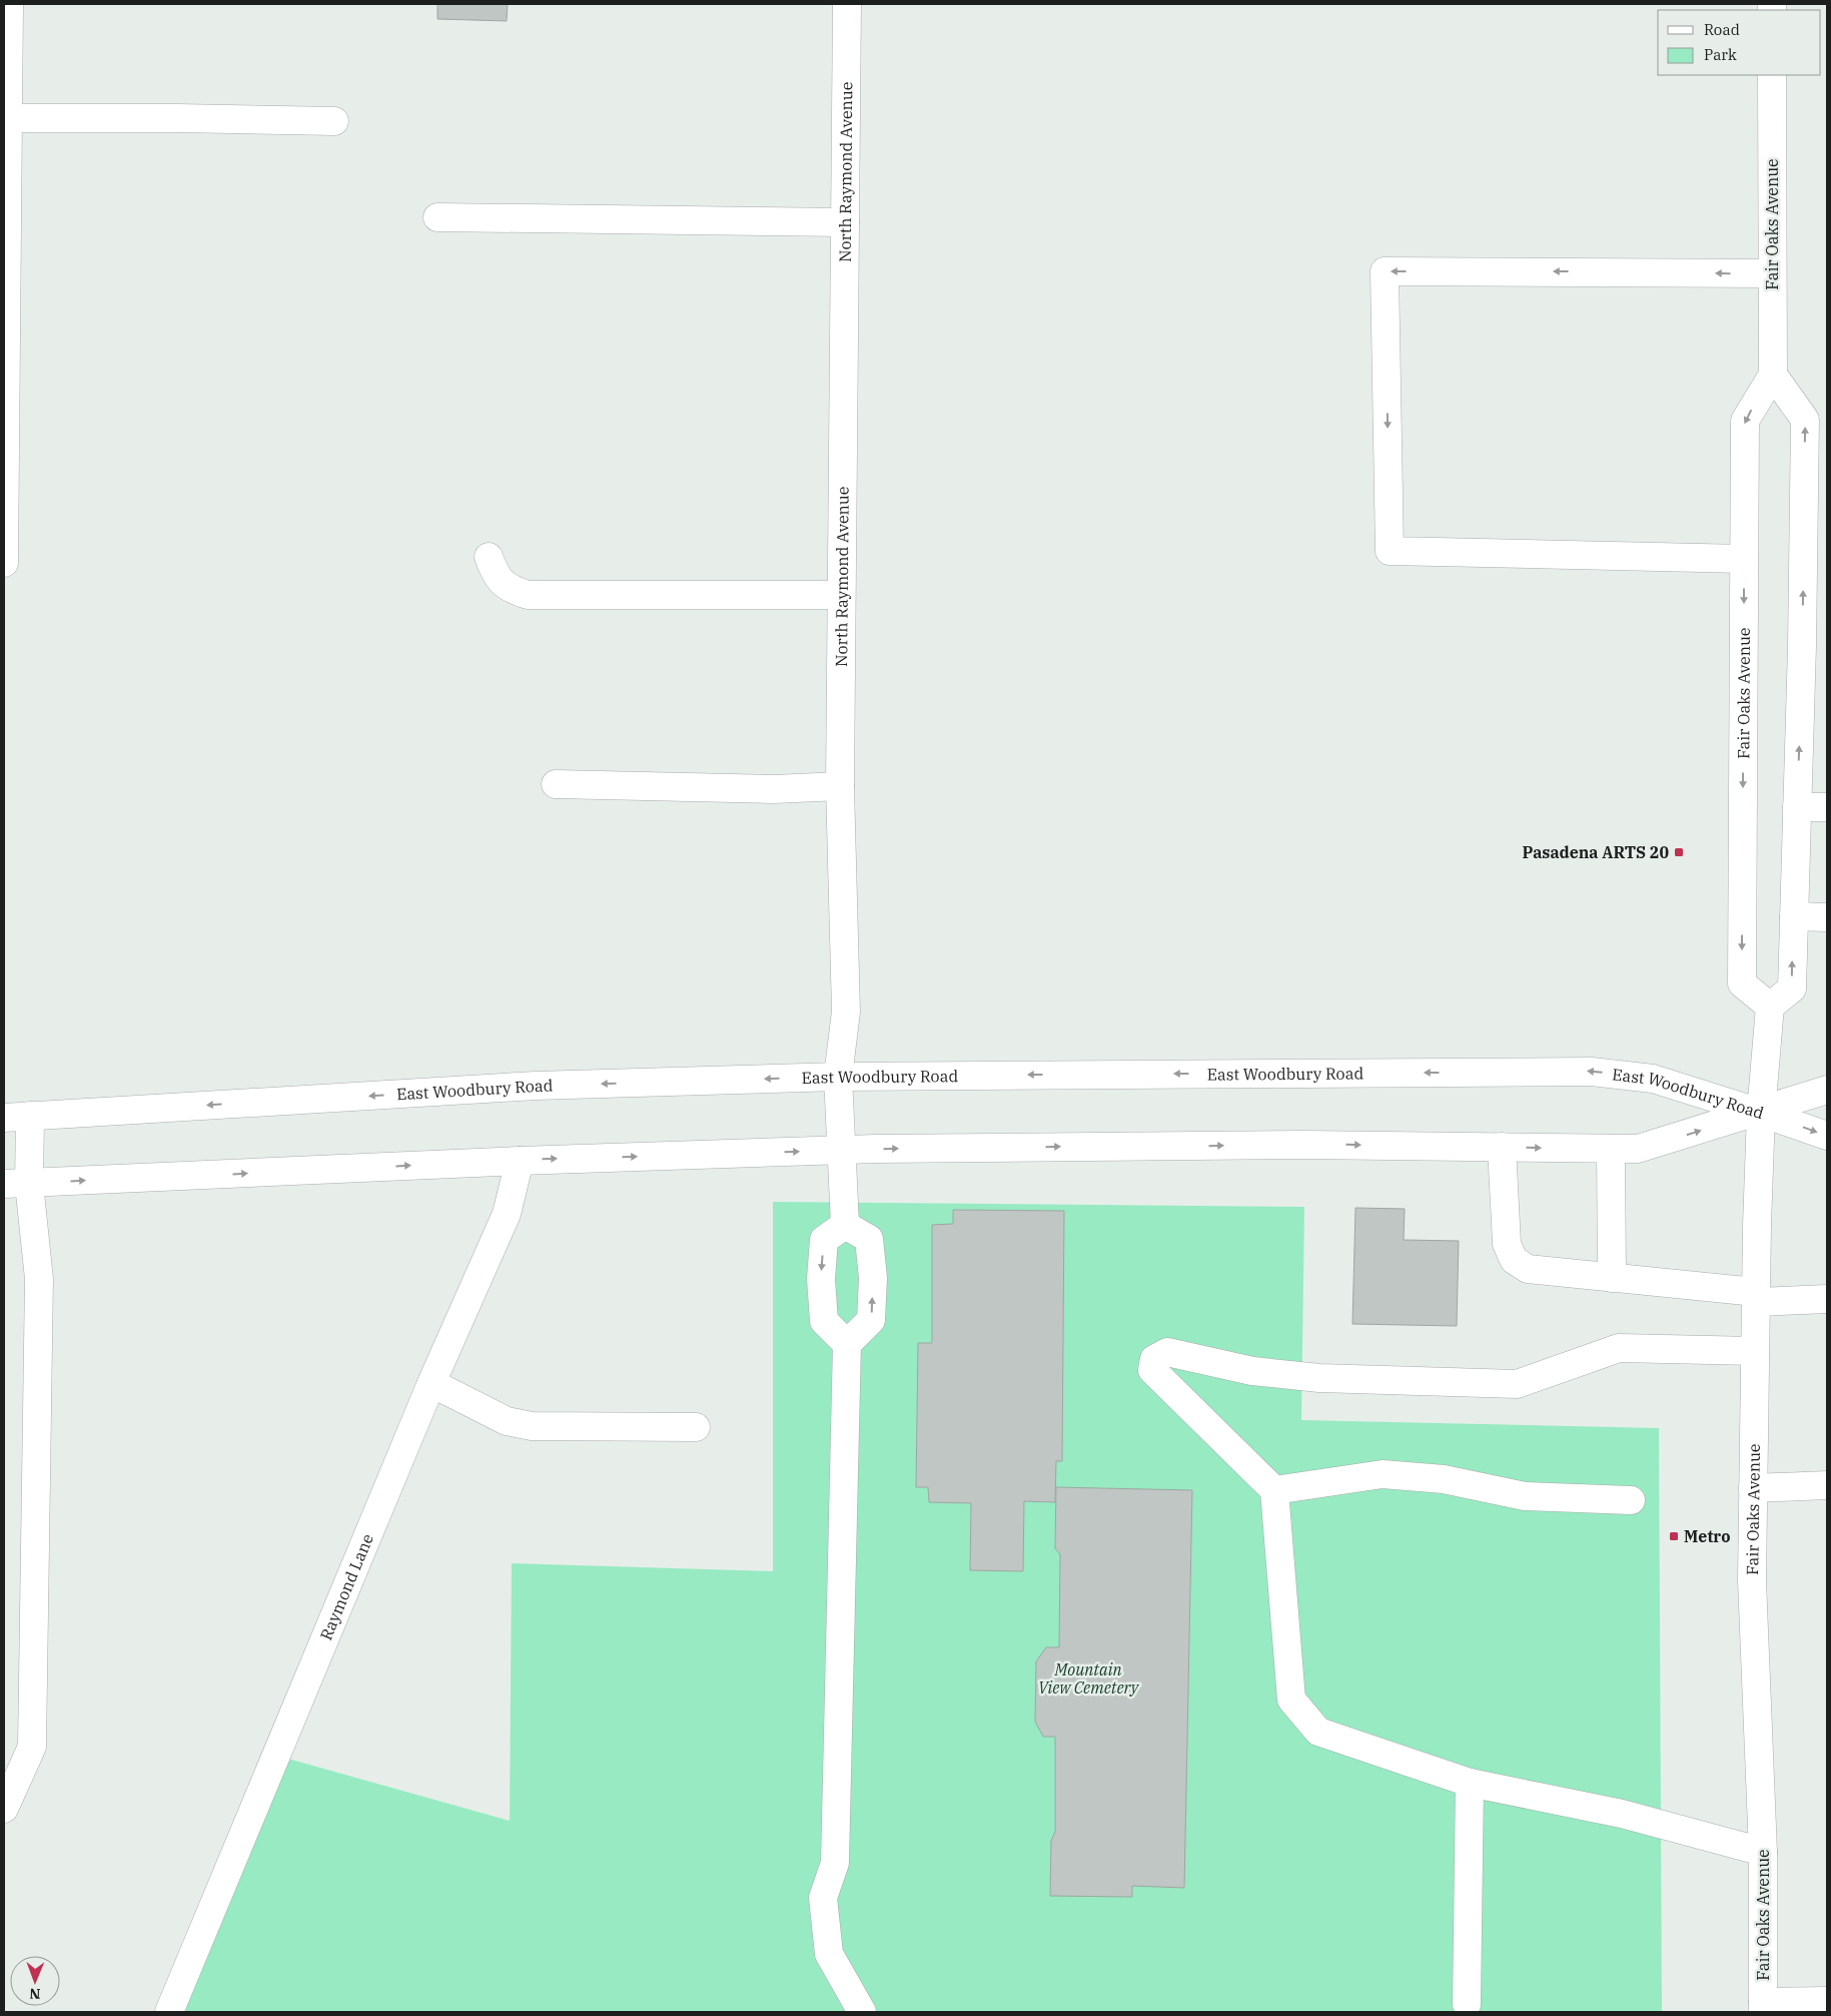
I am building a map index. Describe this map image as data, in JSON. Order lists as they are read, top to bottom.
{
  "streets": {
    "main road": [
      "North Raymond Avenue",
      "Fair Oaks Avenue",
      "East Woodbury Road",
      "Raymond Lane"
    ]
  },
  "crossings": [
    ["North Raymond Avenue", "East Woodbury Road"],
    ["Fair Oaks Avenue", "East Woodbury Road"],
    ["East Woodbury Road", "Raymond Lane"]
  ],
  "parks": ["Mountain View Cemetery"],
  "places": {
    "transit": ["Pasadena ARTS 20", "Metro"]
  },
  "legend": ["Road", "Park"],
  "north": "bottom"
}
